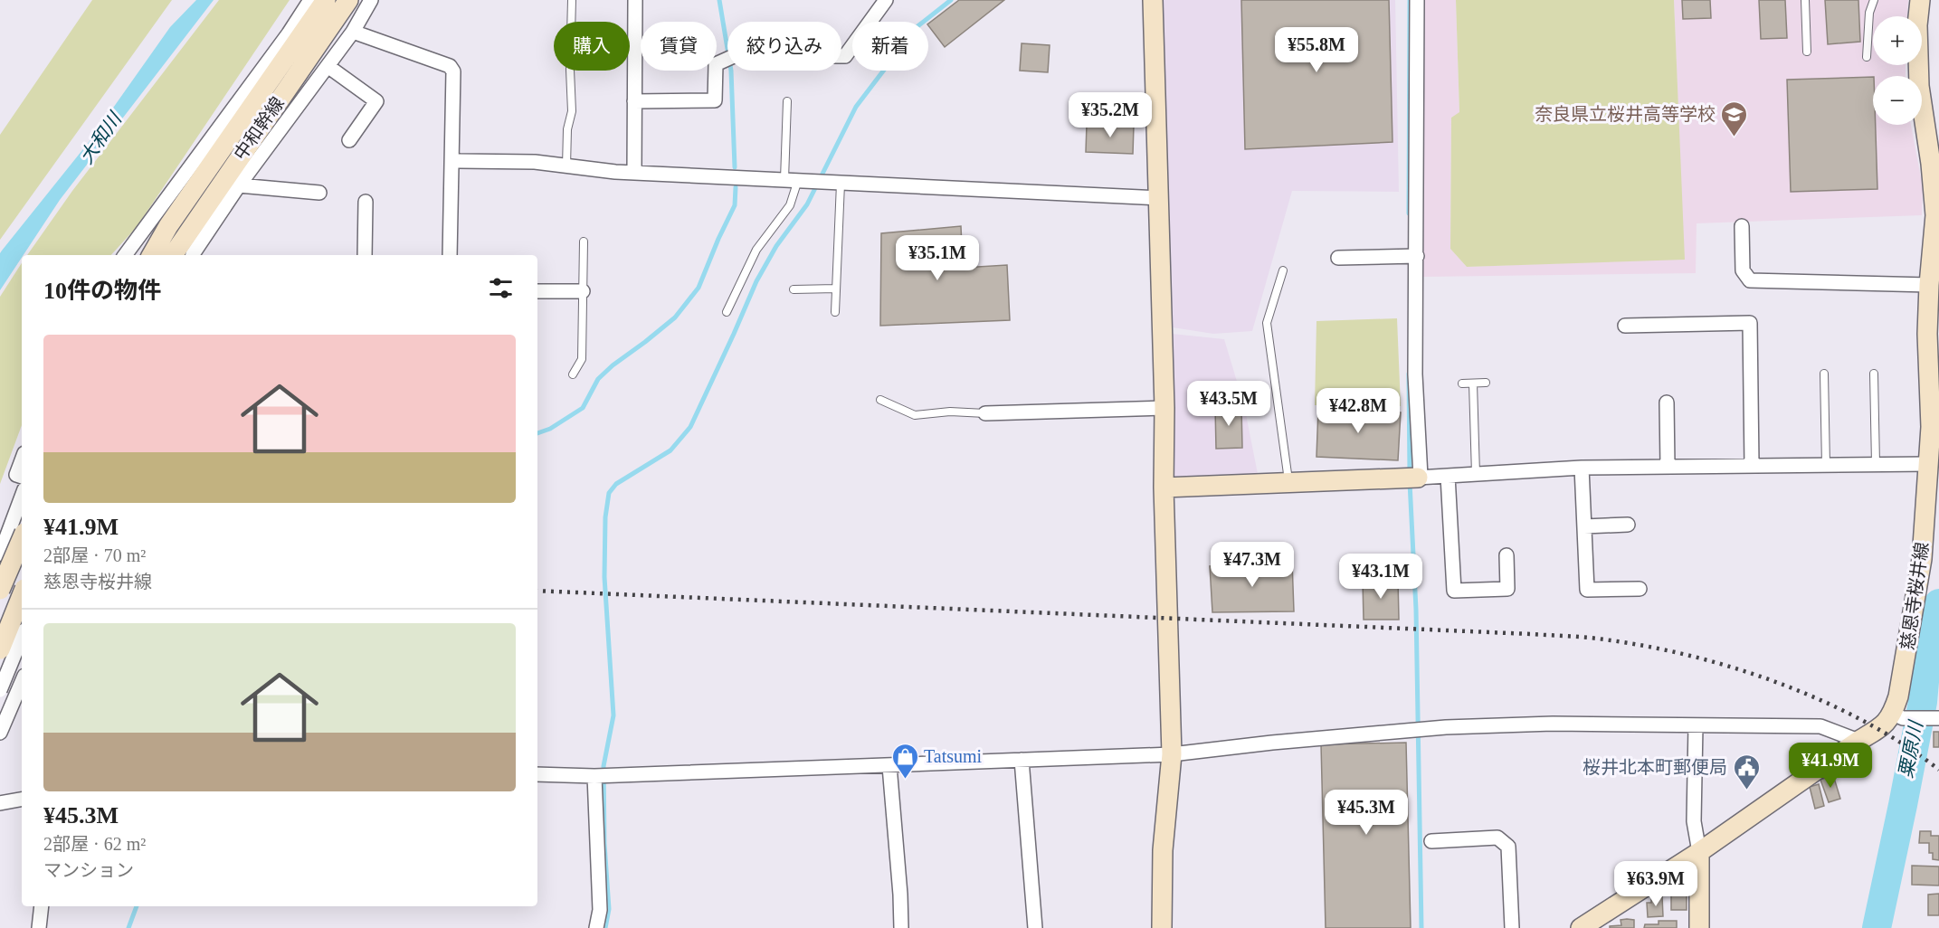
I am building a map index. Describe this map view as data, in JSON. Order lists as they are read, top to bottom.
{
  "streets": {
    "main road": ["中和幹線", "慈恩寺桜井線"]
  },
  "water": ["大和川", "粟原川"],
  "places": {
    "school or university": ["奈良県立桜井高等学校"],
    "shop": ["Tatsumi"],
    "public building": ["桜井北本町郵便局"]
  },
  "page": {
    "map_buttons": ["+", "−"],
    "chip": [
      "購入",
      "賃貸",
      "絞り込み",
      "新着"
    ],
    "price": [
      "¥55.8M",
      "¥35.2M",
      "¥35.1M",
      "¥43.5M",
      "¥42.8M",
      "¥47.3M",
      "¥43.1M",
      "¥41.9M",
      "¥45.3M",
      "¥63.9M"
    ],
    "heading": "10件の物件",
    "list": [
      {
        "name": "¥41.9M",
        "note": "2部屋 · 70 m² · 慈恩寺桜井線"
      },
      {
        "name": "¥45.3M",
        "note": "2部屋 · 62 m² · マンション"
      }
    ]
  }
}
